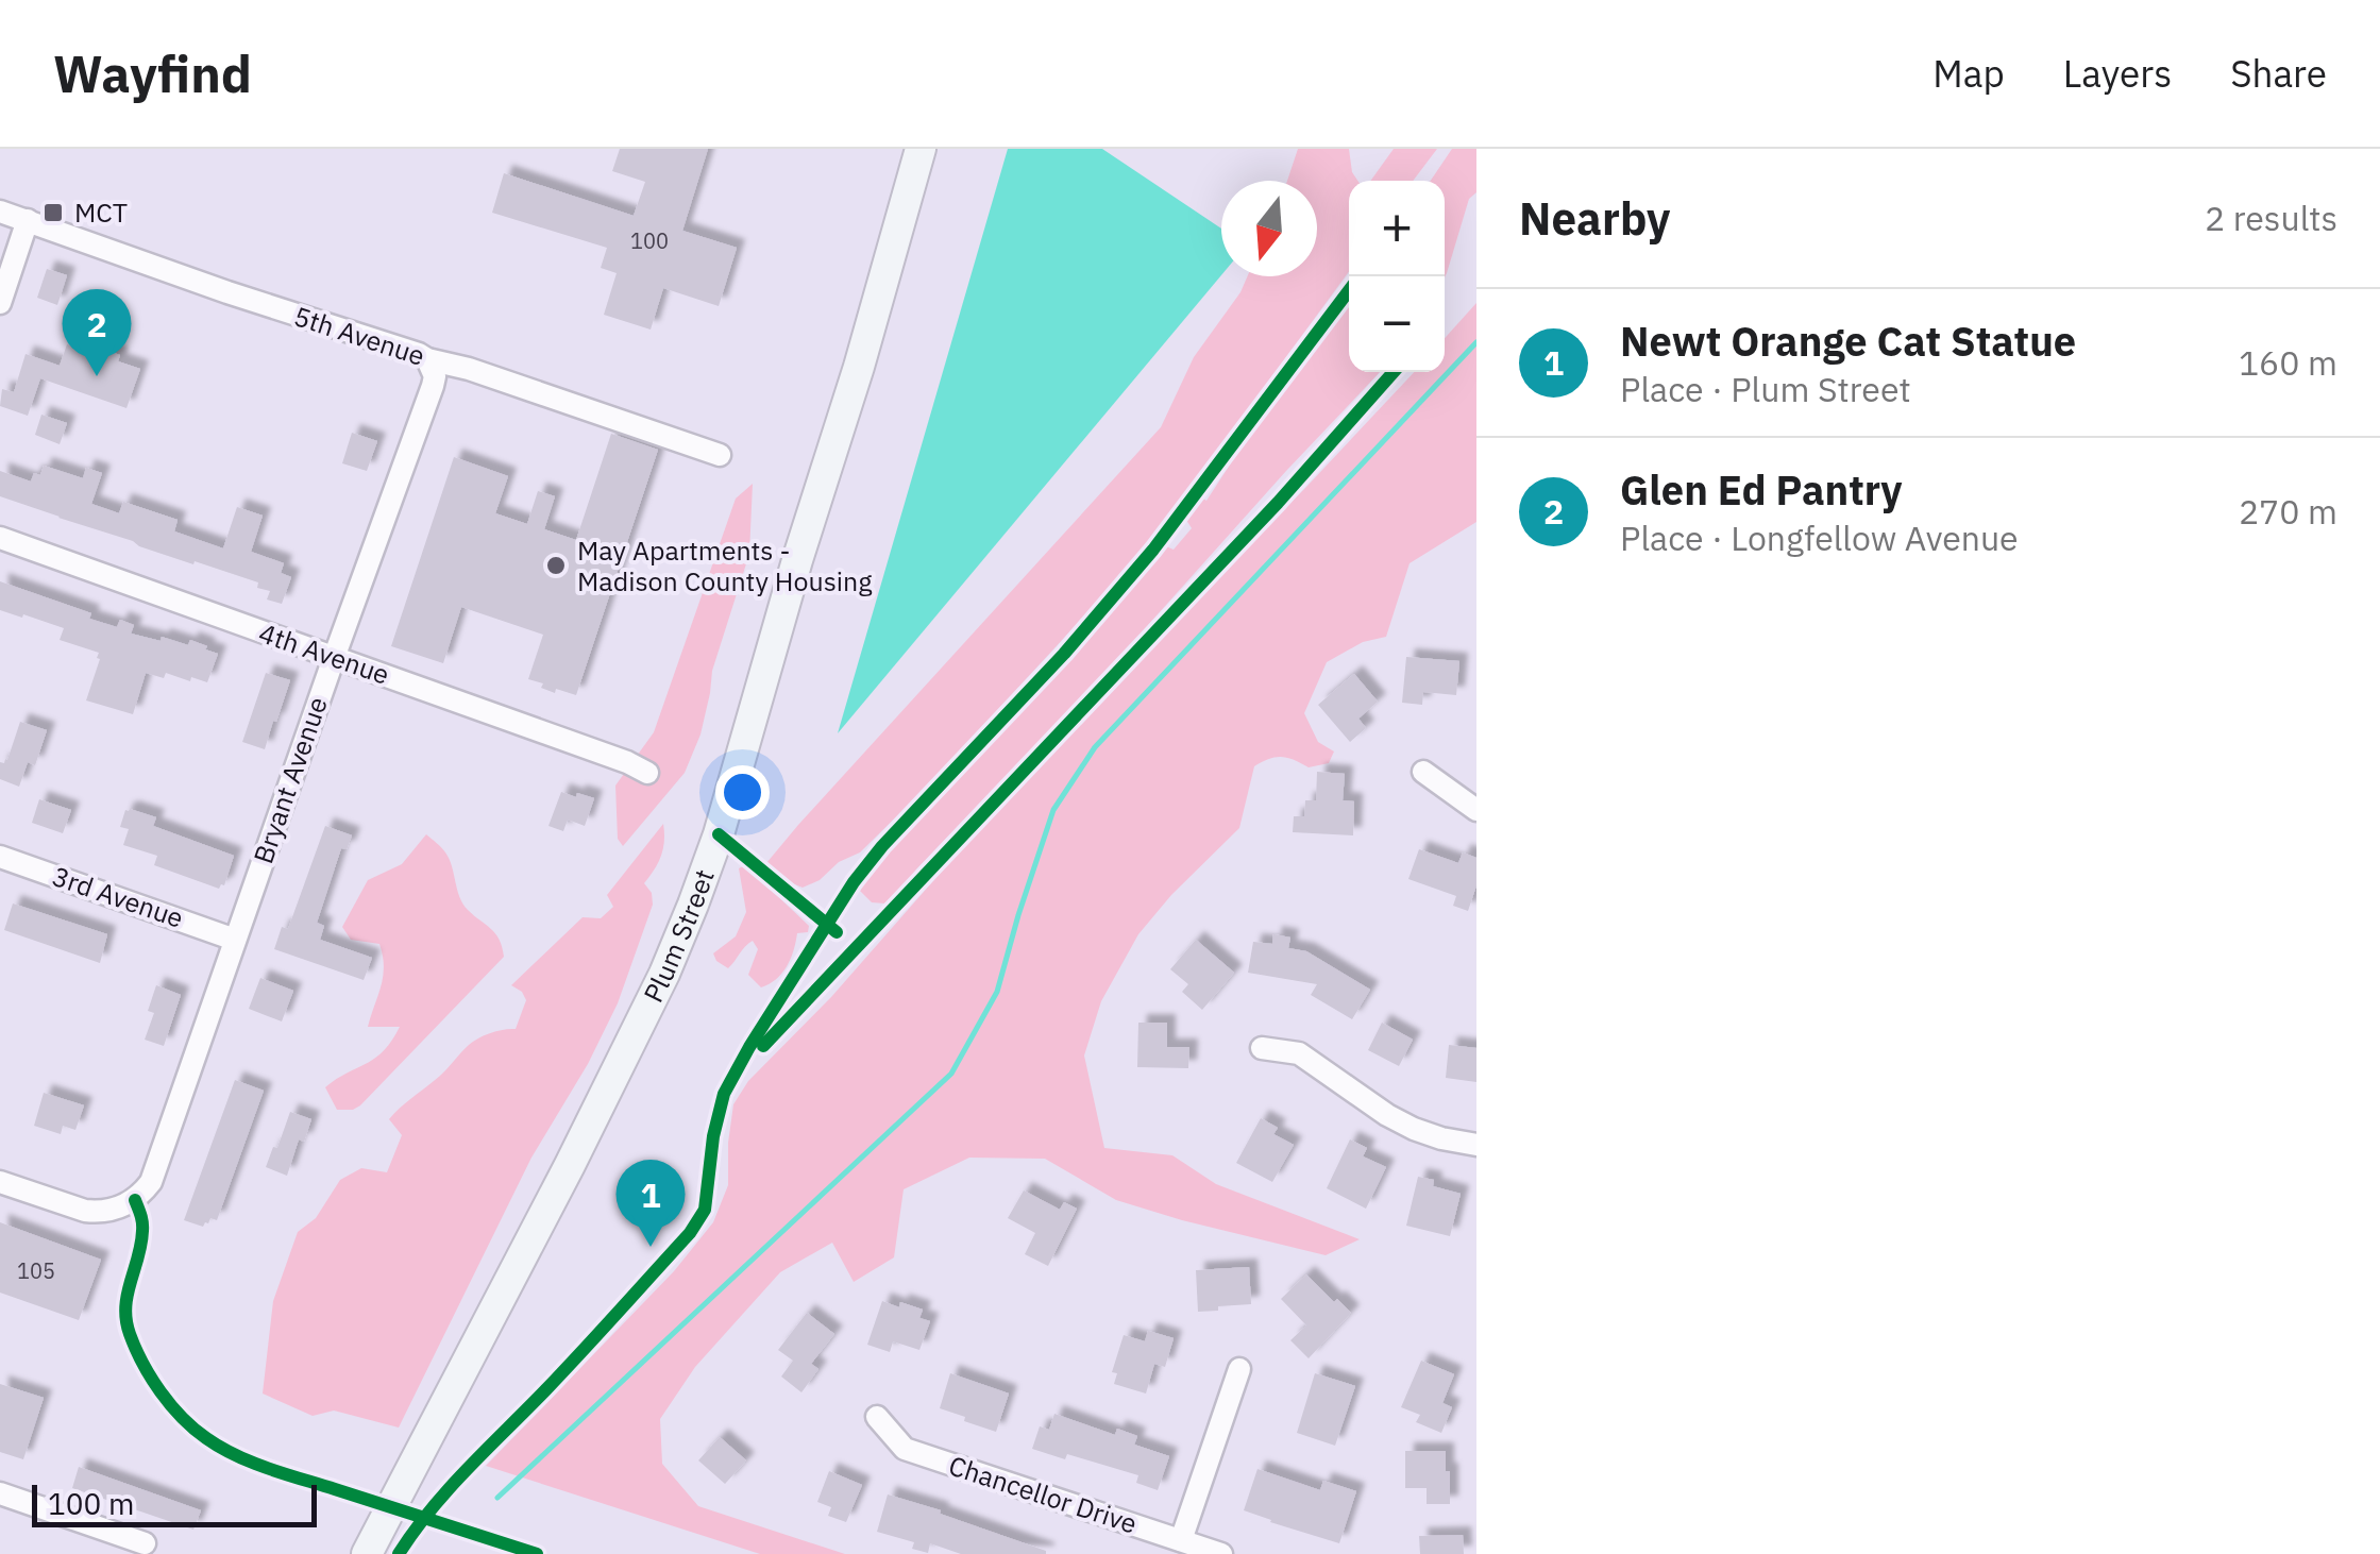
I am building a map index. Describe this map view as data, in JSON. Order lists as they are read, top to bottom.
{
  "streets": {
    "main road": ["Plum Street"],
    "street": [
      "5th Avenue",
      "4th Avenue",
      "Bryant Avenue",
      "3rd Avenue",
      "Chancellor Drive"
    ]
  },
  "crossings": [
    ["5th Avenue", "Bryant Avenue"],
    ["4th Avenue", "Bryant Avenue"],
    ["Bryant Avenue", "3rd Avenue"]
  ],
  "places": {
    "transit": ["MCT"],
    "other": ["May Apartments - Madison County Housing"]
  },
  "house_numbers": ["100", "105"],
  "scale_bar": "100 m",
  "north": "bottom",
  "page": {
    "header": "Wayfind",
    "nav": ["Map", "Layers", "Share"],
    "heading": ["Nearby", "2 results"],
    "map_buttons": ["+", "−"],
    "list": [
      {
        "mark": "1",
        "name": "Newt Orange Cat Statue",
        "note": "Place · Plum Street",
        "value": "160 m"
      },
      {
        "mark": "2",
        "name": "Glen Ed Pantry",
        "note": "Place · Longfellow Avenue",
        "value": "270 m"
      }
    ],
    "pins": ["2", "1"],
    "scale": "100 m"
  }
}
